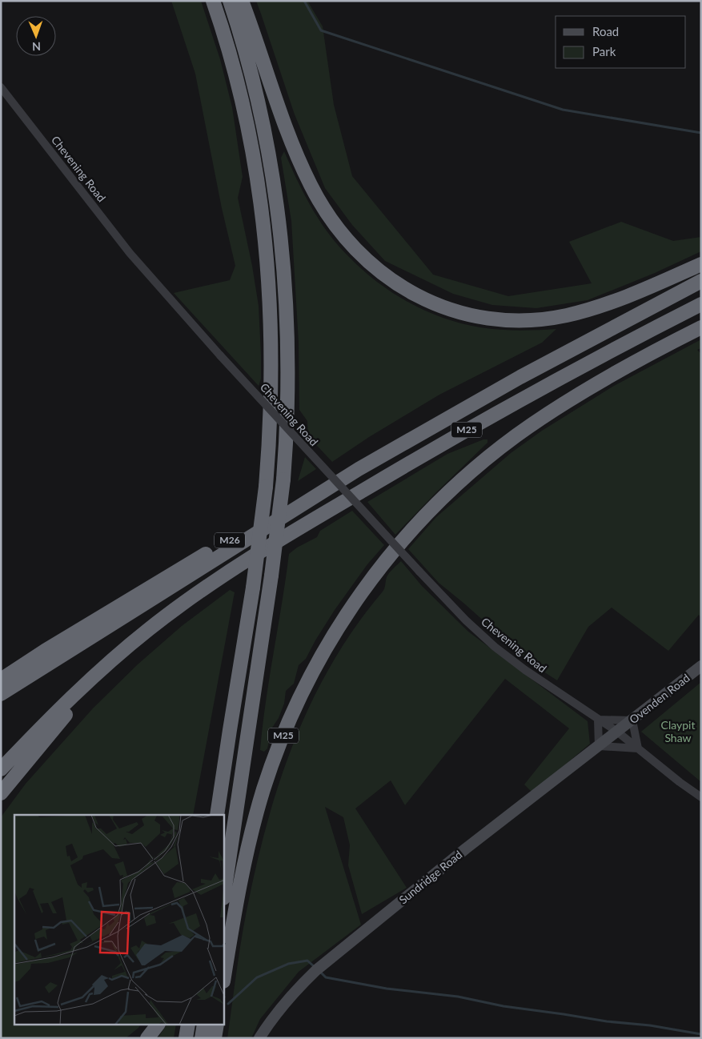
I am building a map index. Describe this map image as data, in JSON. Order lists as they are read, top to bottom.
{
  "streets": {
    "highway": ["M25", "M26"],
    "main road": ["Ovenden Road", "Sundridge Road"],
    "street": ["Chevening Road"]
  },
  "crossings": [
    ["Chevening Road", "Ovenden Road"],
    ["Chevening Road", "Sundridge Road"],
    ["M25", "M26"],
    ["Ovenden Road", "Sundridge Road"]
  ],
  "parks": ["Claypit Shaw"],
  "legend": ["Road", "Park"],
  "north": "bottom"
}
